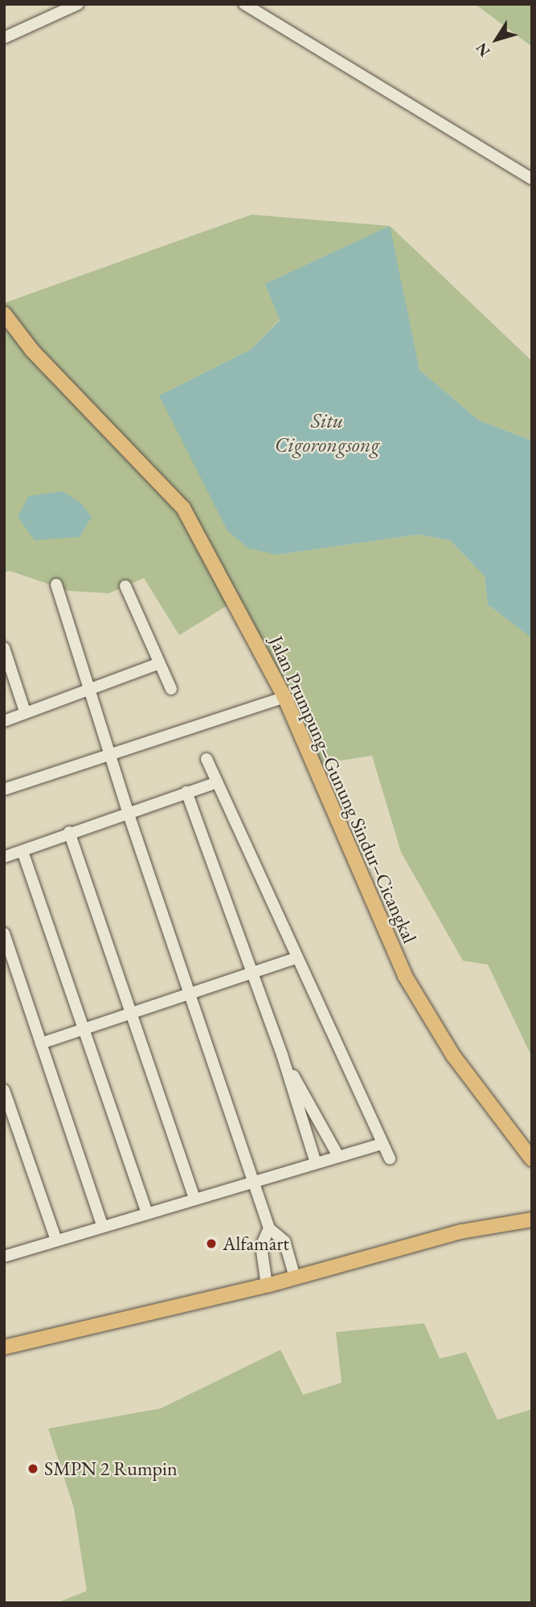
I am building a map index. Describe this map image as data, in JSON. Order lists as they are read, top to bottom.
{
  "streets": {
    "main road": ["Jalan Prumpung–Gunung Sindur–Cicangkal"]
  },
  "water": ["Situ Cigorongsong"],
  "places": ["Alfamart", "SMPN 2 Rumpin"],
  "north": "bottom left"
}
